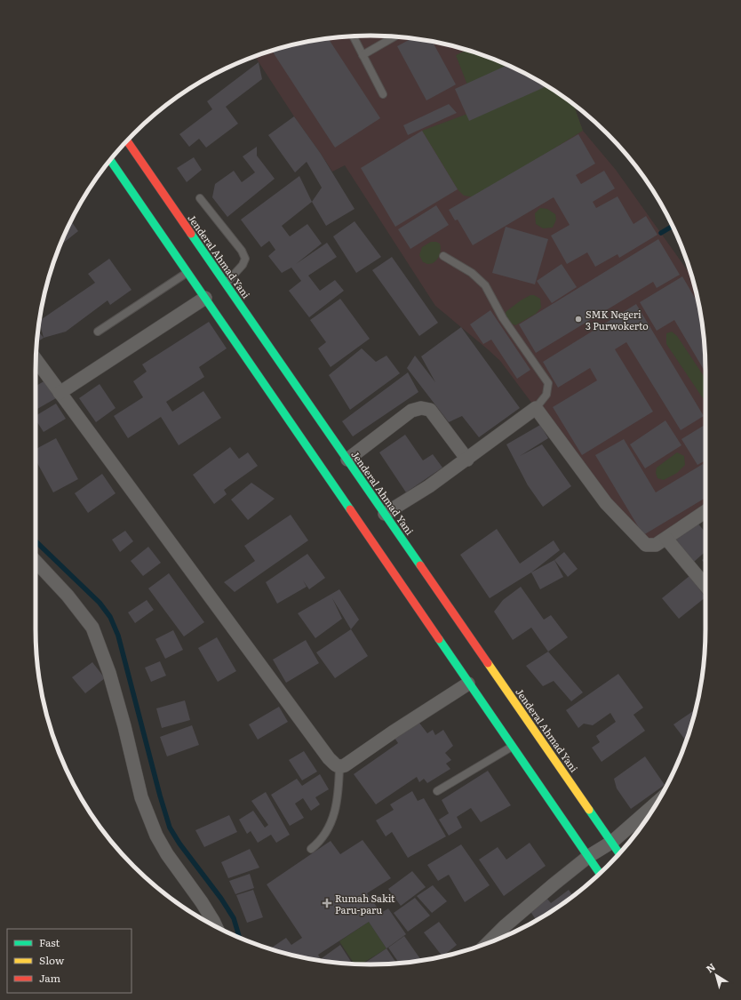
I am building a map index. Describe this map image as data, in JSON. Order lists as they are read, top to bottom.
{
  "streets": {
    "main road": ["Jenderal Ahmad Yani"]
  },
  "places": {
    "other": ["SMK Negeri 3 Purwokerto"],
    "health": ["Rumah Sakit Paru-paru"]
  },
  "legend": ["Fast", "Slow", "Jam"],
  "north": "top left"
}
